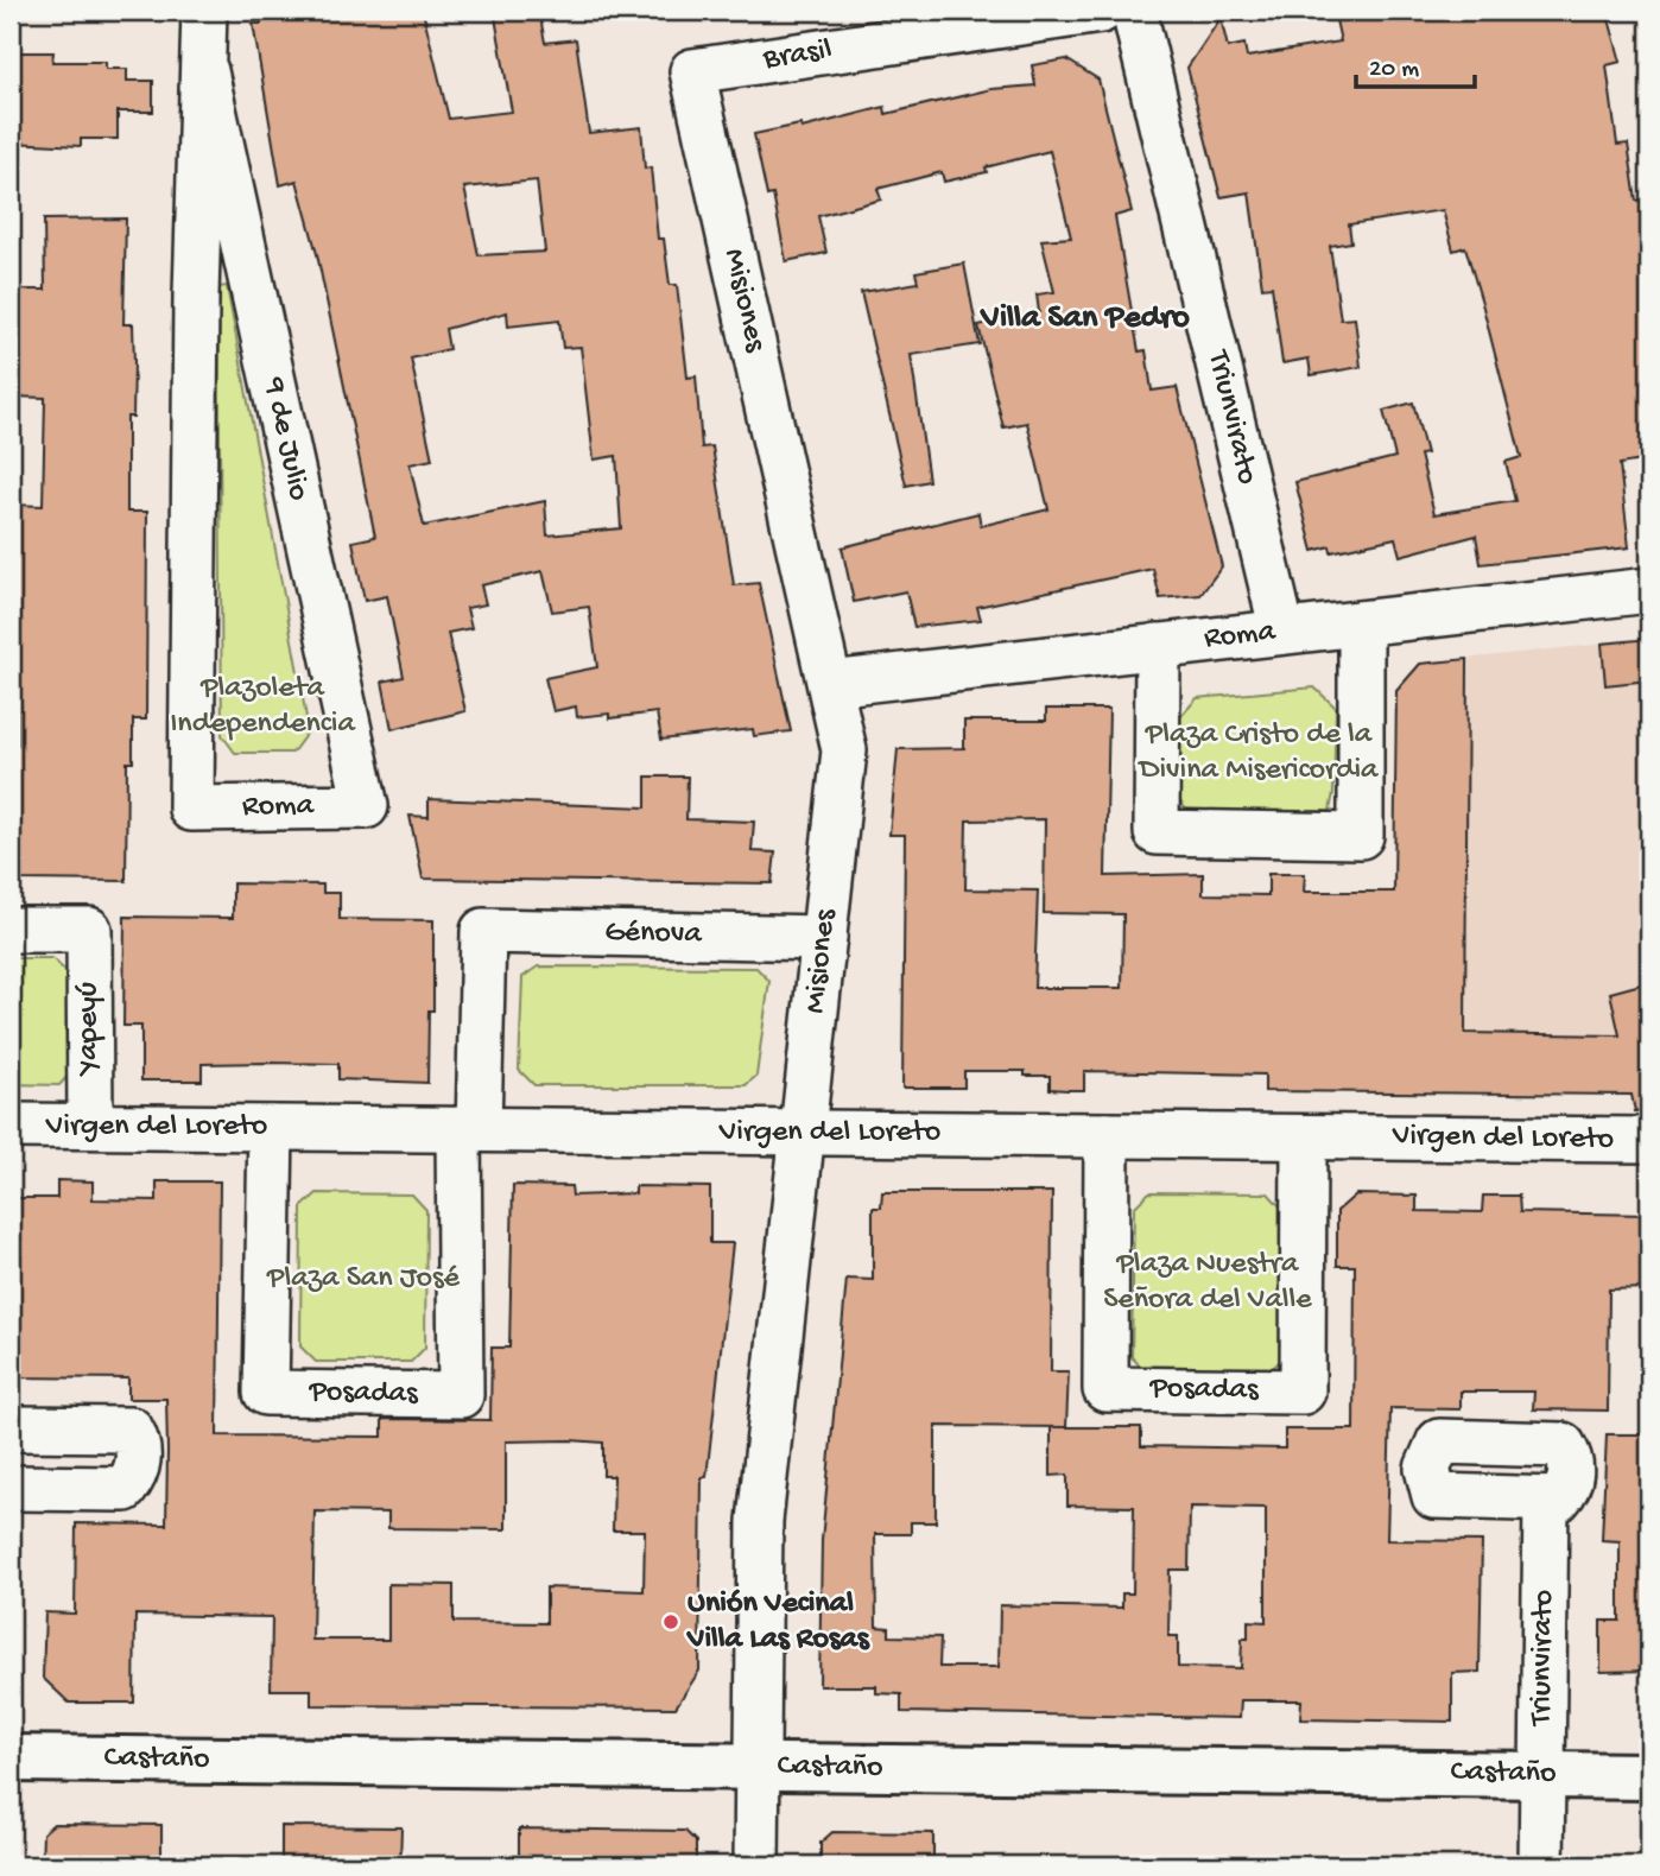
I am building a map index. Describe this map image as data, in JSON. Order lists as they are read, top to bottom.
{
  "streets": {
    "street": [
      "Brasil",
      "Misiones",
      "Triunvirato",
      "9 de Julio",
      "Roma",
      "Génova",
      "Yapeyú",
      "Virgen del Loreto",
      "Posadas",
      "Castaño"
    ]
  },
  "crossings": [
    ["Brasil", "Misiones"],
    ["Misiones", "Roma"],
    ["Misiones", "Génova"],
    ["Misiones", "Virgen del Loreto"],
    ["Misiones", "Castaño"],
    ["Triunvirato", "Roma"],
    ["Triunvirato", "Castaño"],
    ["9 de Julio", "Roma"],
    ["Génova", "Virgen del Loreto"],
    ["Génova", "Posadas"],
    ["Yapeyú", "Virgen del Loreto"],
    ["Virgen del Loreto", "Posadas"]
  ],
  "districts": ["Villa San Pedro"],
  "parks": [
    "Plazoleta Independencia",
    "Plaza Cristo de la Divina Misericordia",
    "Plaza Nuestra Señora del Valle",
    "Plaza San José"
  ],
  "places": ["Unión Vecinal Villa Las Rosas"],
  "scale_bar": "20 m"
}
